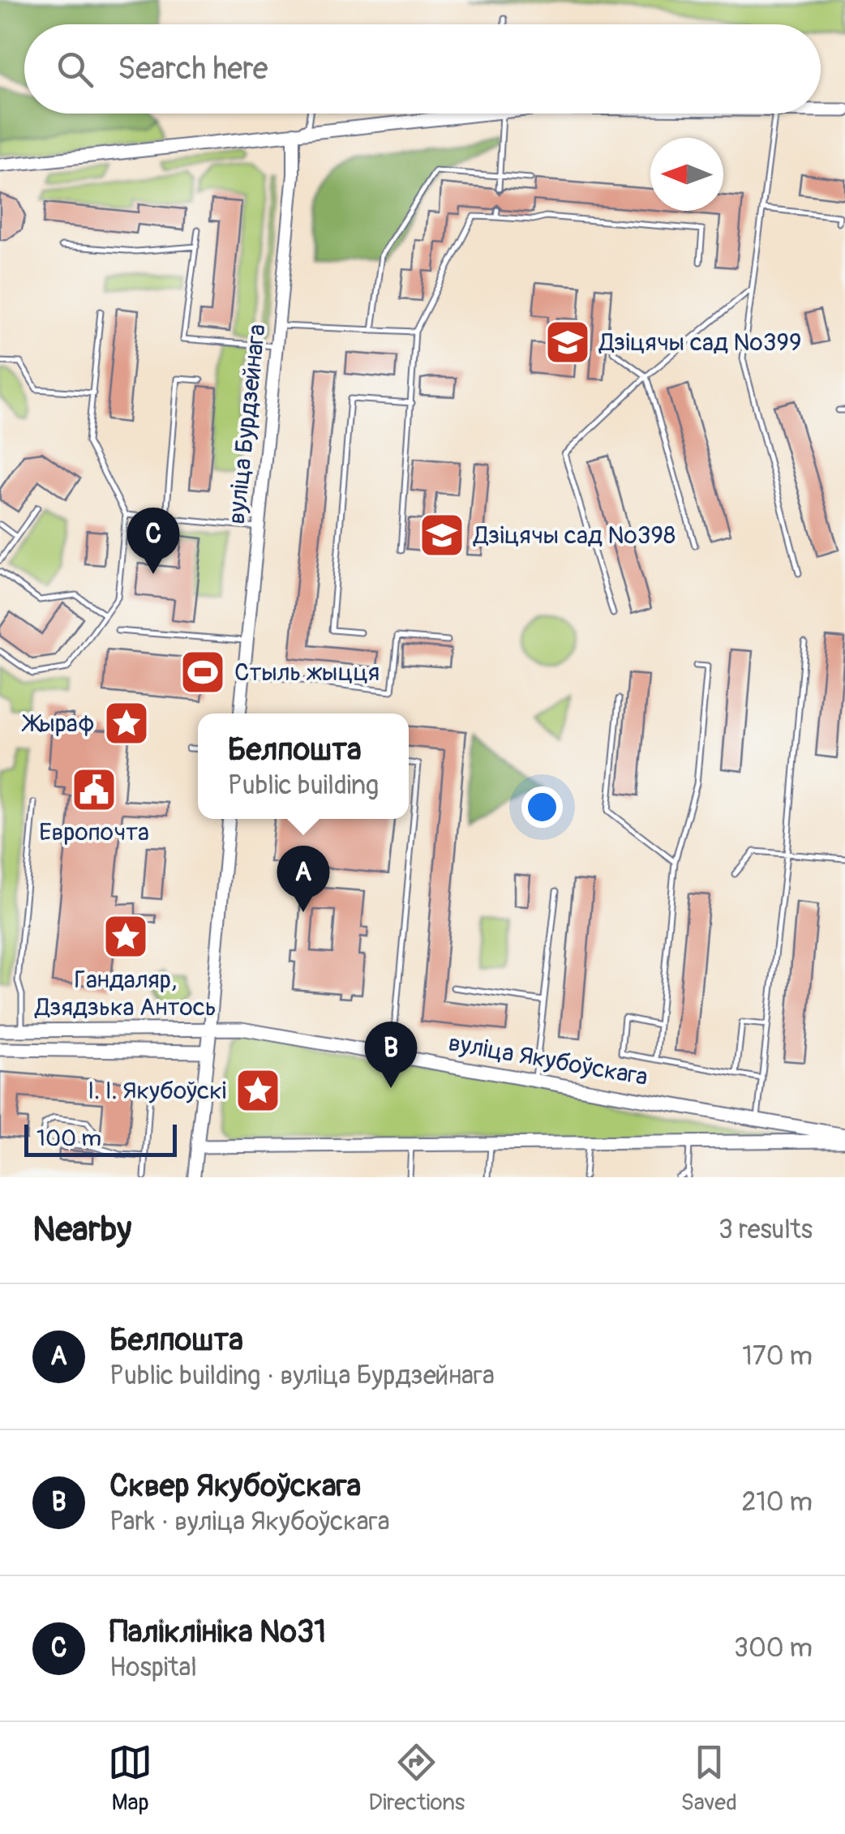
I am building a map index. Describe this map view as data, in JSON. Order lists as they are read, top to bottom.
{
  "streets": {
    "main road": ["вуліца Якубоўскага"],
    "street": ["вуліца Бурдзейнага"]
  },
  "places": {
    "school or university": ["Дзіцячы сад №399", "Дзіцячы сад №398"],
    "sports": ["Стыль жыцця"],
    "place": ["Жыраф", "Гандаляр, Дзядзька Антось", "І. І. Якубоўскі"],
    "public building": ["Европочта"]
  },
  "scale_bar": "100 m",
  "north": "left",
  "page": {
    "search": "Search here",
    "pins": ["C", "A", "B"],
    "popup": ["Белпошта", "Public building"],
    "scale": "100 m",
    "heading": ["Nearby", "3 results"],
    "list": [
      {
        "mark": "A",
        "name": "Белпошта",
        "note": "Public building · вуліца Бурдзейнага",
        "value": "170 m"
      },
      {
        "mark": "B",
        "name": "Сквер Якубоўскага",
        "note": "Park · вуліца Якубоўскага",
        "value": "210 m"
      },
      {
        "mark": "C",
        "name": "Паліклініка №31",
        "note": "Hospital",
        "value": "300 m"
      }
    ],
    "nav": ["Map", "Directions", "Saved"]
  }
}
